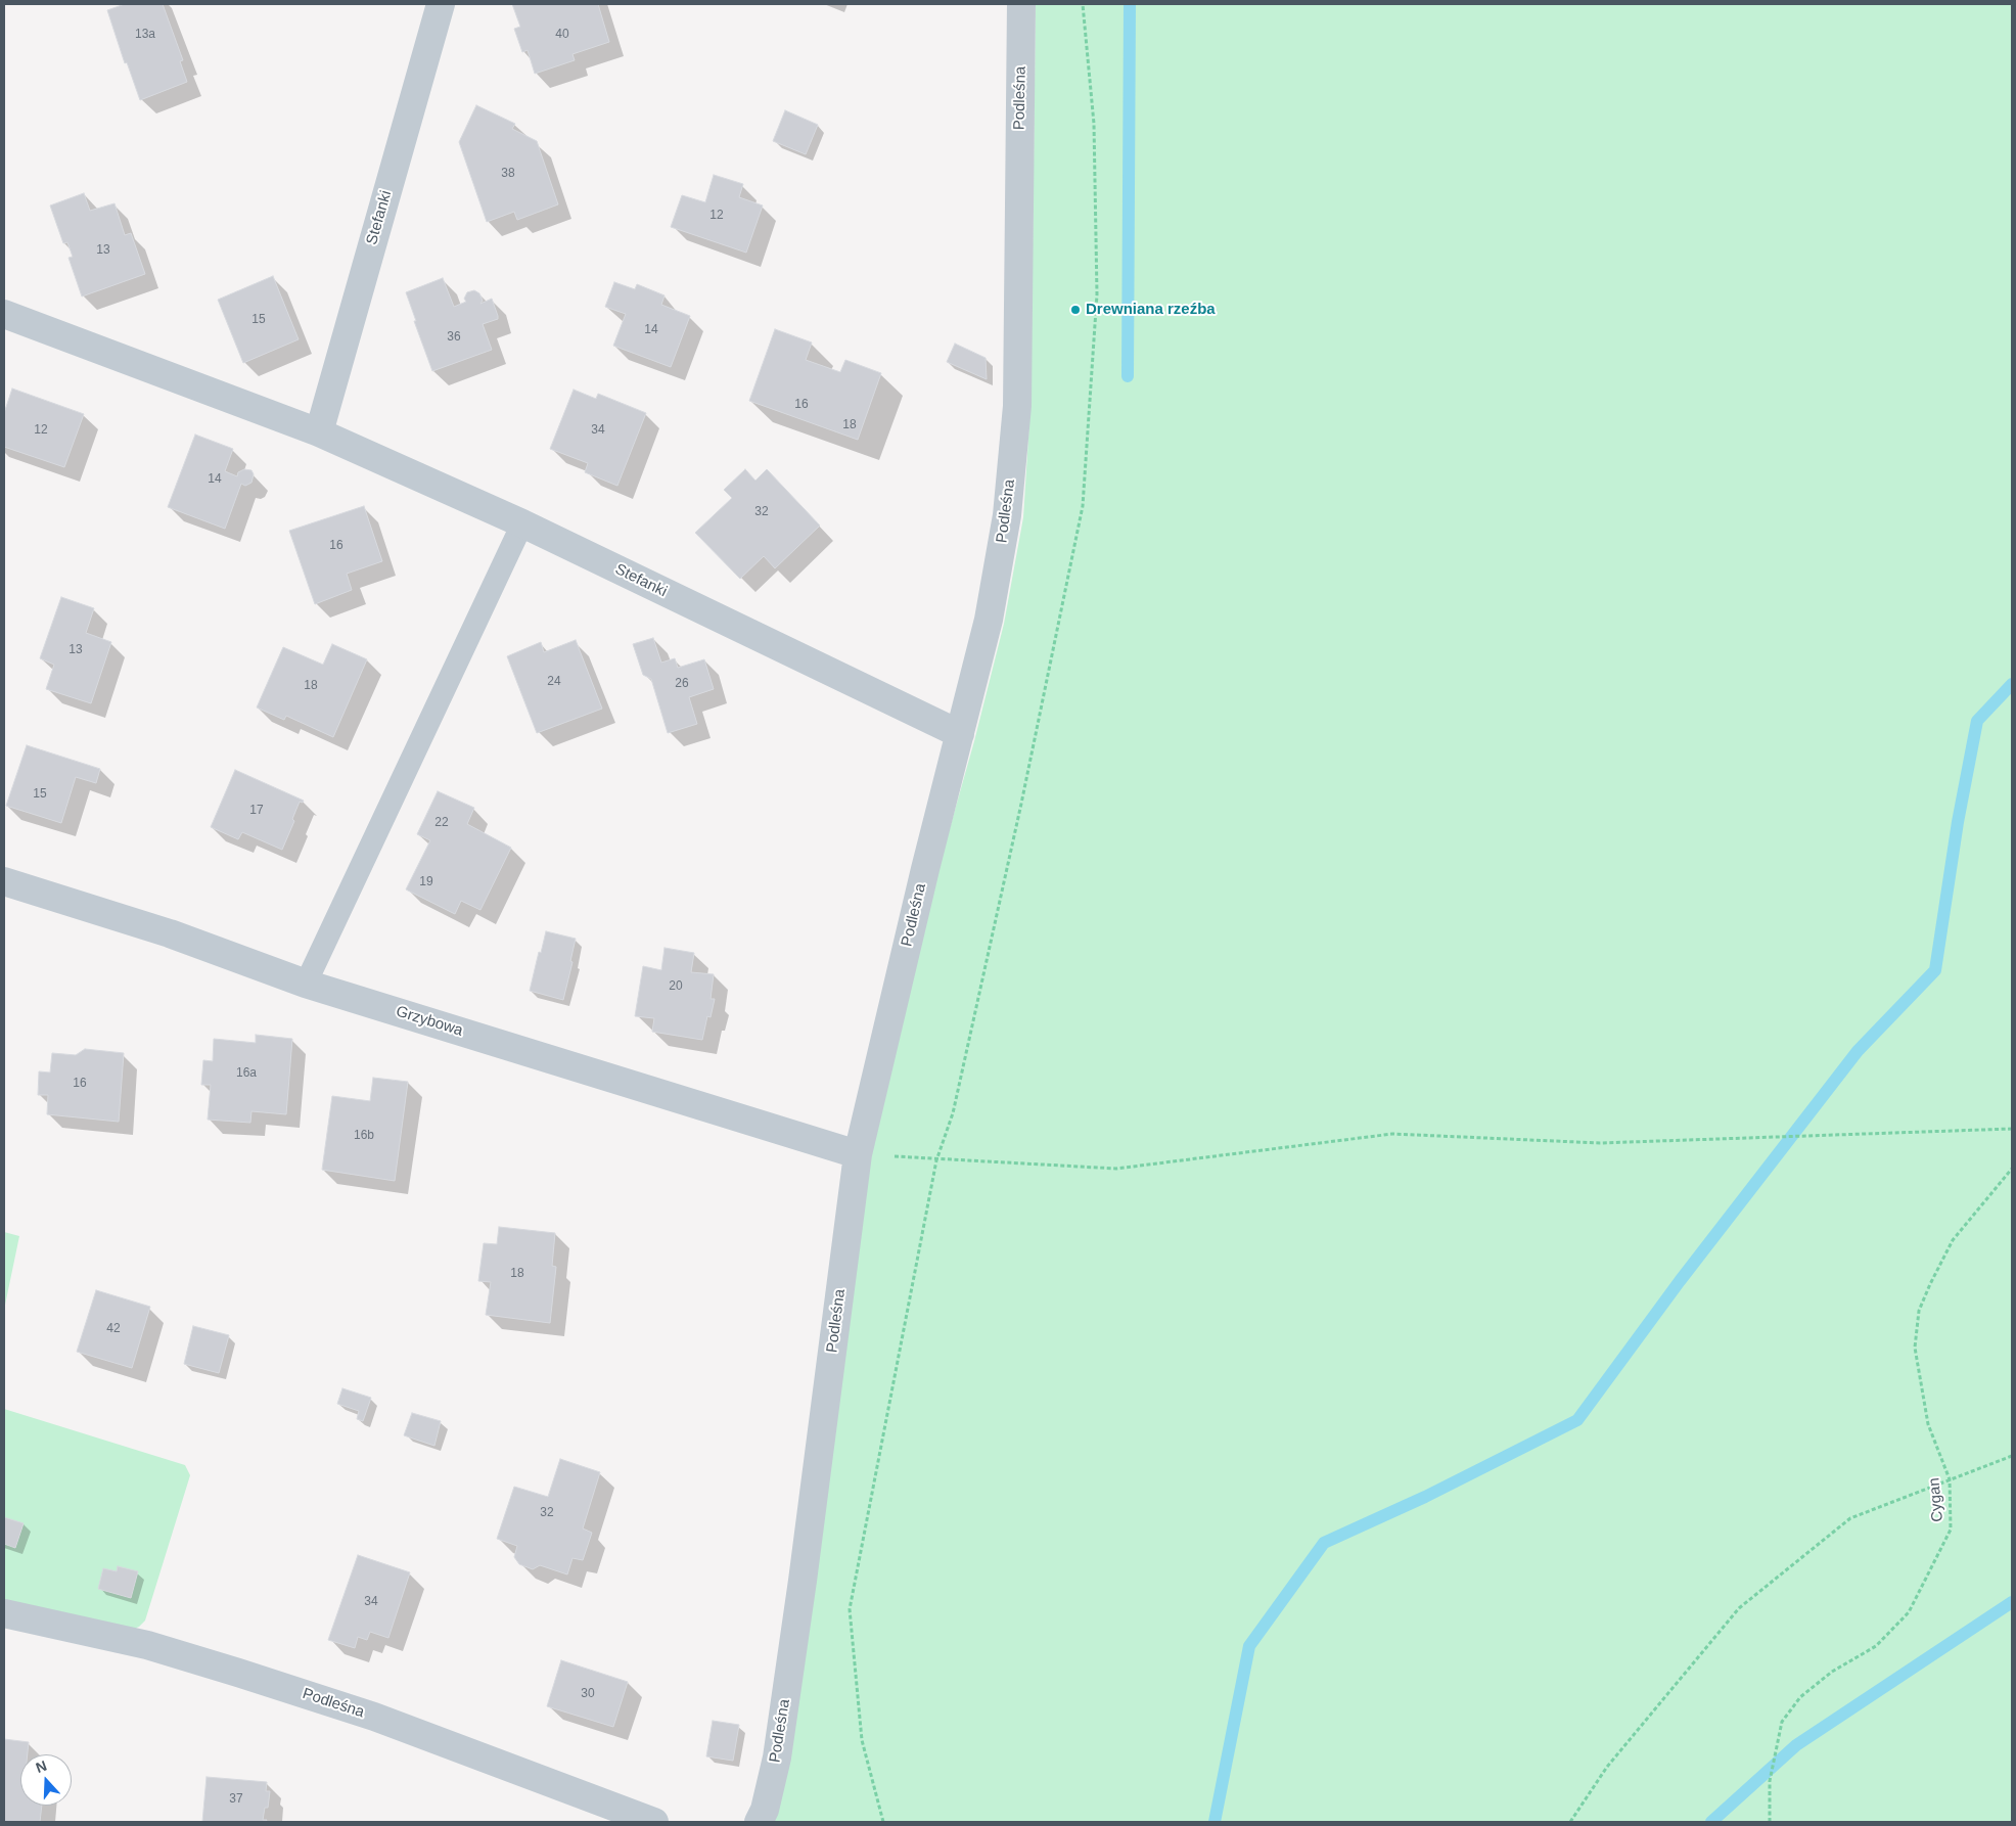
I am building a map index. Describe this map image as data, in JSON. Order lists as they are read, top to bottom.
{
  "streets": {
    "street": ["Podleśna", "Stefanki", "Grzybowa"],
    "path": ["Cygan"]
  },
  "crossings": [
    ["Podleśna", "Stefanki"],
    ["Podleśna", "Grzybowa"]
  ],
  "places": ["Drewniana rzeźba"],
  "house_numbers": [
    "13a",
    "40",
    "38",
    "12",
    "13",
    "15",
    "14",
    "36",
    "16",
    "18",
    "12",
    "34",
    "14",
    "32",
    "16",
    "13",
    "24",
    "26",
    "18",
    "15",
    "17",
    "22",
    "19",
    "20",
    "16a",
    "16",
    "16b",
    "18",
    "42",
    "32",
    "34",
    "30",
    "37"
  ],
  "north": "top"
}
